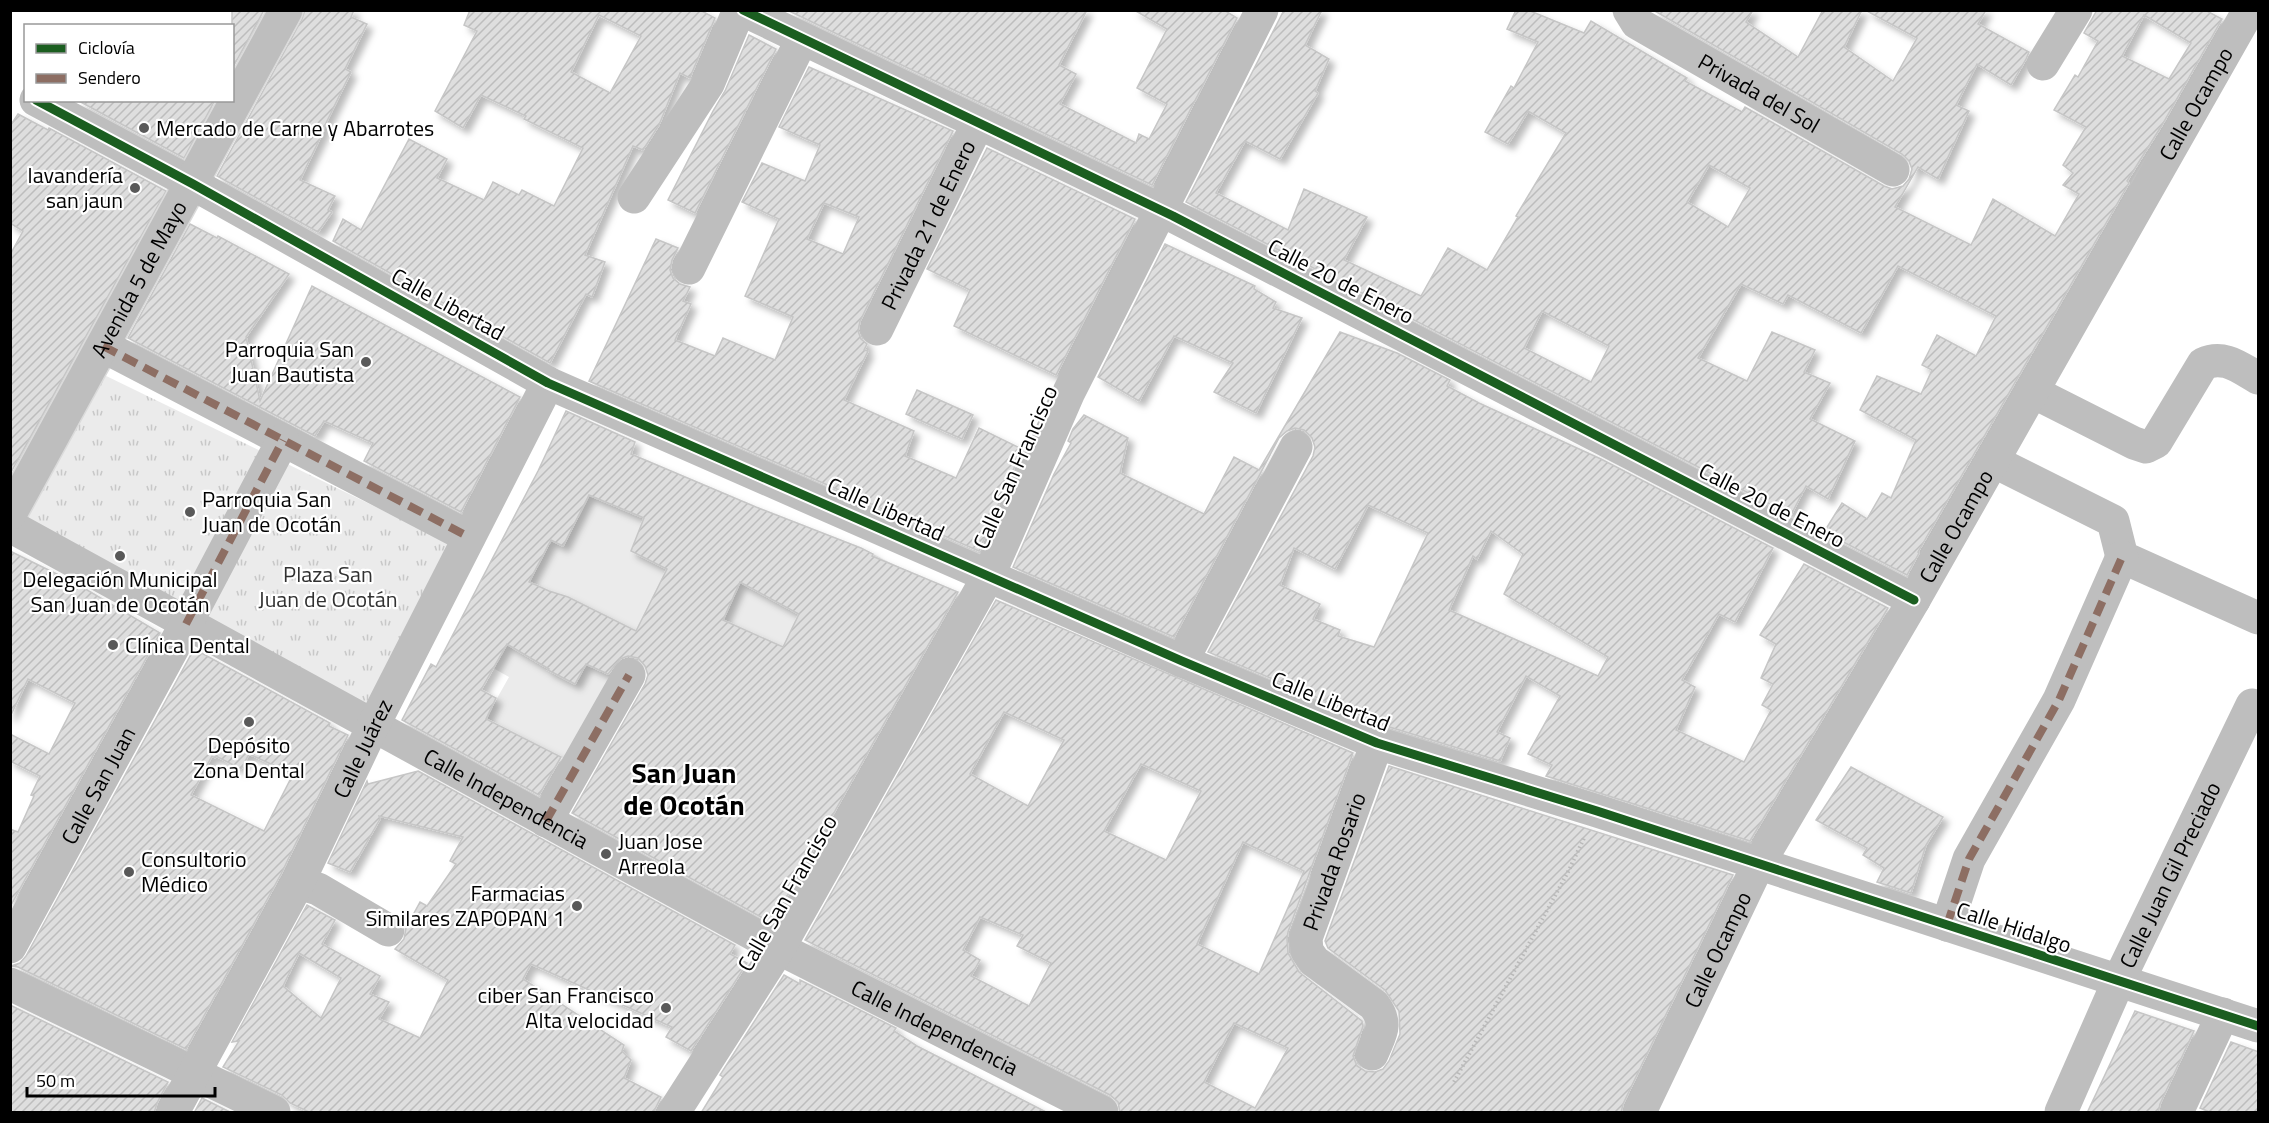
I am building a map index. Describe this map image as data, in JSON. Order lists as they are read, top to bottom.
{
  "streets": {
    "street": [
      "Privada del Sol",
      "Calle Ocampo",
      "Privada 21 de Enero",
      "Avenida 5 de Mayo",
      "Calle 20 de Enero",
      "Calle Libertad",
      "Calle San Francisco",
      "Calle Juárez",
      "Calle San Juan",
      "Calle Independencia",
      "Privada Rosario",
      "Calle Juan Gil Preciado",
      "Calle Hidalgo"
    ]
  },
  "crossings": [
    ["Calle Ocampo", "Calle 20 de Enero"],
    ["Calle Ocampo", "Calle Libertad"],
    ["Calle Ocampo", "Calle Hidalgo"],
    ["Privada 21 de Enero", "Calle 20 de Enero"],
    ["Avenida 5 de Mayo", "Calle Libertad"],
    ["Calle 20 de Enero", "Calle San Francisco"],
    ["Calle Libertad", "Calle San Francisco"],
    ["Calle Libertad", "Calle Juárez"],
    ["Calle Libertad", "Privada Rosario"],
    ["Calle Libertad", "Calle Hidalgo"],
    ["Calle San Francisco", "Calle Independencia"],
    ["Calle Juárez", "Calle Independencia"],
    ["Calle San Juan", "Calle Independencia"],
    ["Calle Juan Gil Preciado", "Calle Hidalgo"]
  ],
  "districts": ["San Juan de Ocotán"],
  "parks": ["Plaza San Juan de Ocotán"],
  "places": [
    "Mercado de Carne y Abarrotes",
    "lavandería san jaun",
    "Parroquia San Juan Bautista",
    "Parroquia San Juan de Ocotán",
    "Delegación Municipal San Juan de Ocotán",
    "Clínica Dental",
    "Depósito Zona Dental",
    "Juan Jose Arreola",
    "Consultorio Médico",
    "Farmacias Similares ZAPOPAN 1",
    "ciber San Francisco Alta velocidad"
  ],
  "legend": ["Ciclovía", "Sendero"],
  "scale_bar": "50 m"
}
